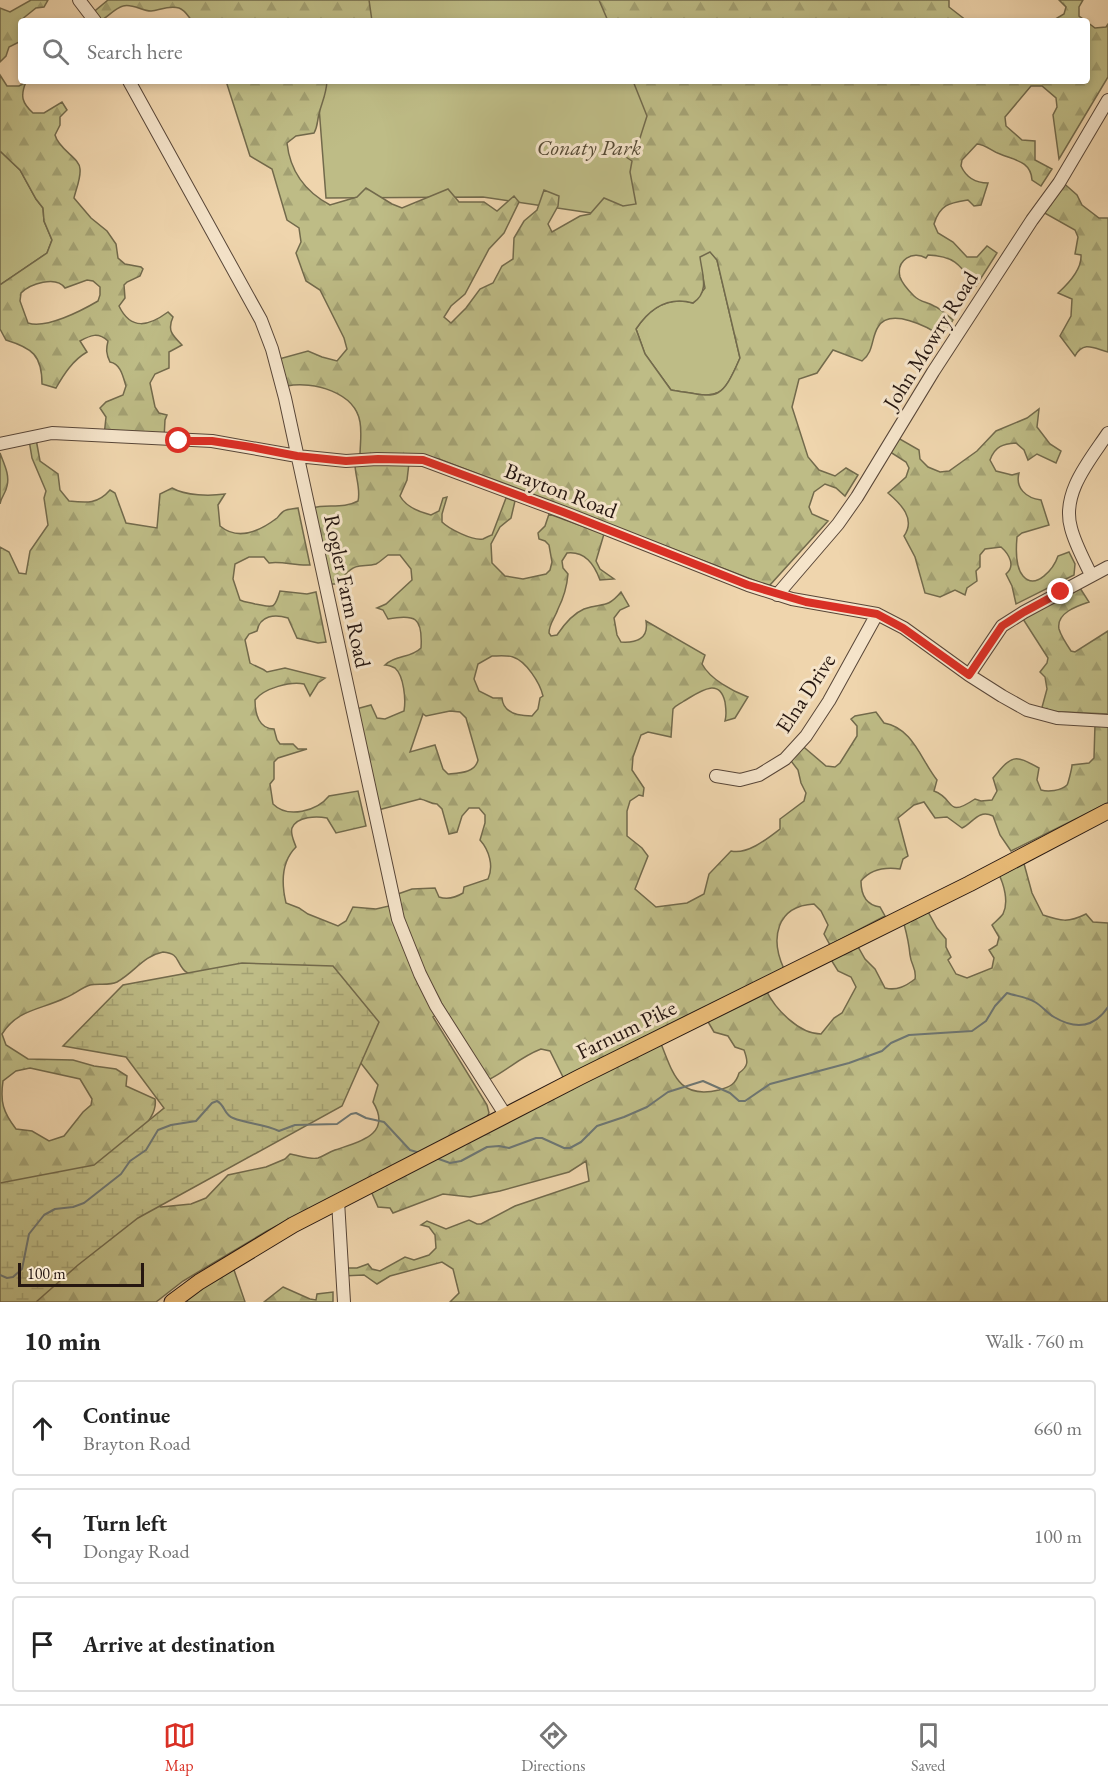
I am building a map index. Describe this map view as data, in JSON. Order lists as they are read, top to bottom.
{
  "streets": {
    "main road": ["Farnum Pike"],
    "street": [
      "John Mowry Road",
      "Brayton Road",
      "Rogler Farm Road",
      "Elna Drive"
    ]
  },
  "crossings": [
    ["John Mowry Road", "Brayton Road"],
    ["Brayton Road", "Rogler Farm Road"],
    ["Brayton Road", "Elna Drive"],
    ["Rogler Farm Road", "Farnum Pike"]
  ],
  "parks": ["Conaty Park"],
  "scale_bar": "100 m",
  "page": {
    "search": "Search here",
    "scale": "100 m",
    "heading": ["10 min", "Walk · 760 m"],
    "list": [
      ["Continue", "Brayton Road", "660 m"],
      ["Turn left", "Dongay Road", "100 m"],
      "Arrive at destination"
    ],
    "nav": ["Map", "Directions", "Saved"]
  }
}
